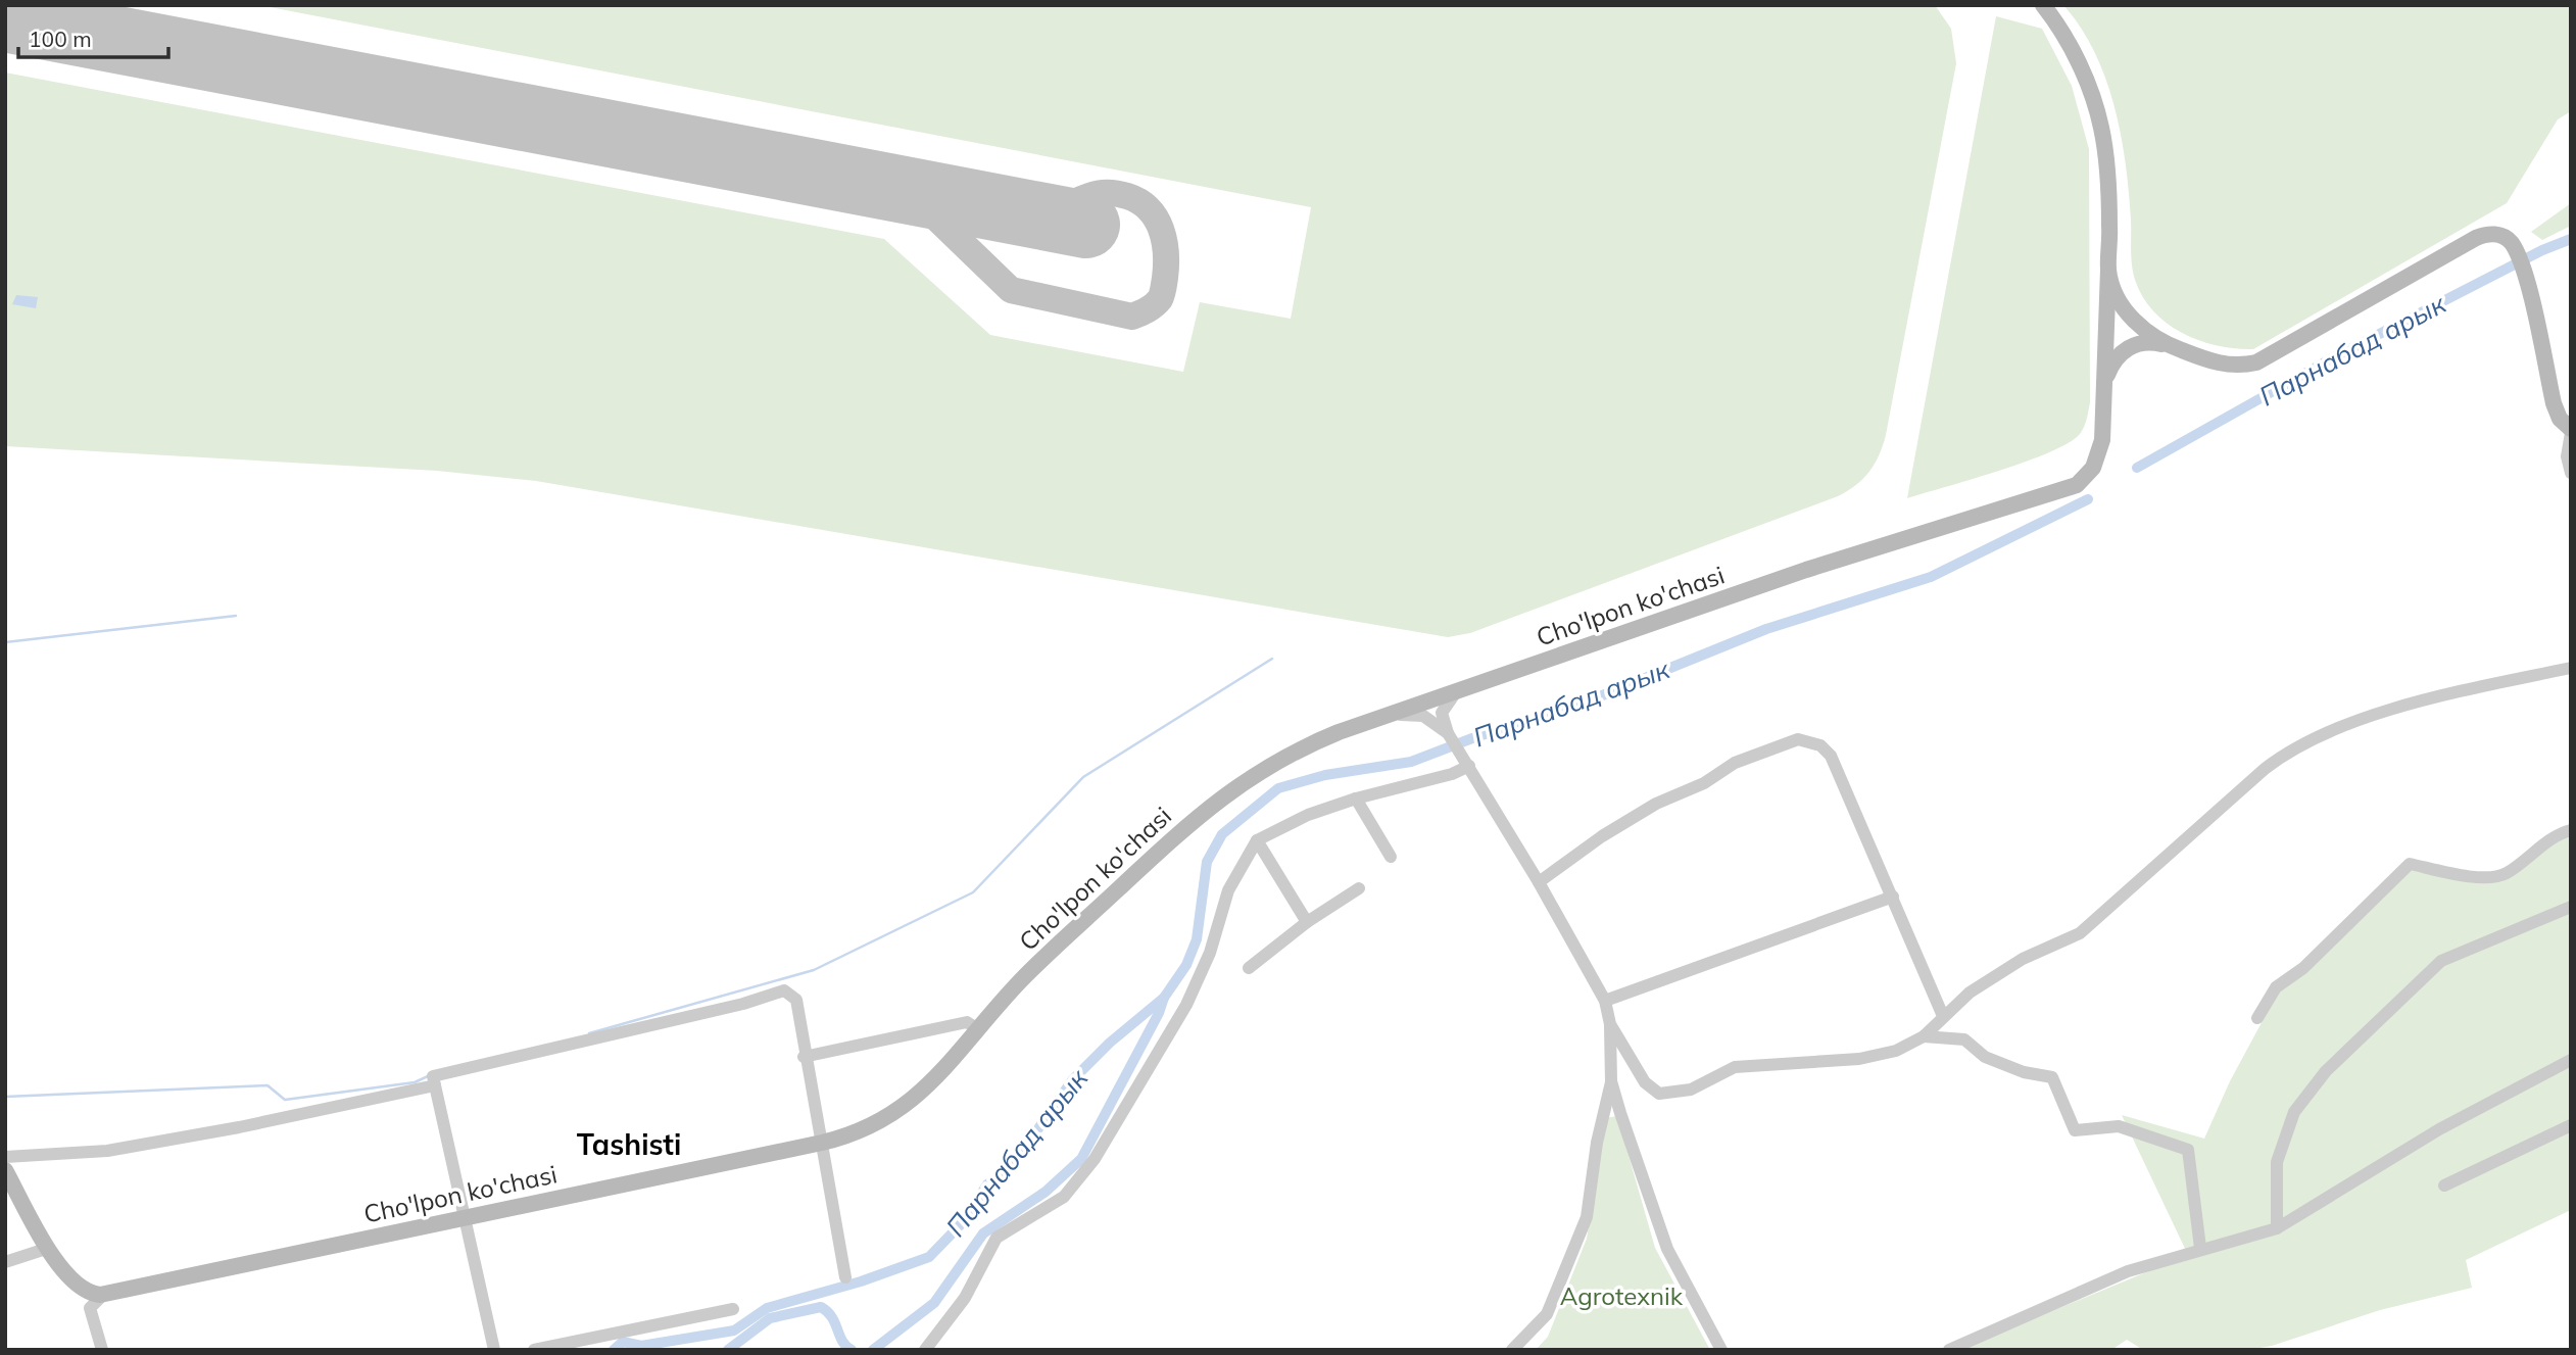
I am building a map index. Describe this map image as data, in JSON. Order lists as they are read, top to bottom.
{
  "streets": {
    "main road": ["Cho'lpon ko'chasi"]
  },
  "districts": ["Tashisti"],
  "water": ["Парнабад арык"],
  "parks": ["Agrotexnik"],
  "scale_bar": "100 m"
}
